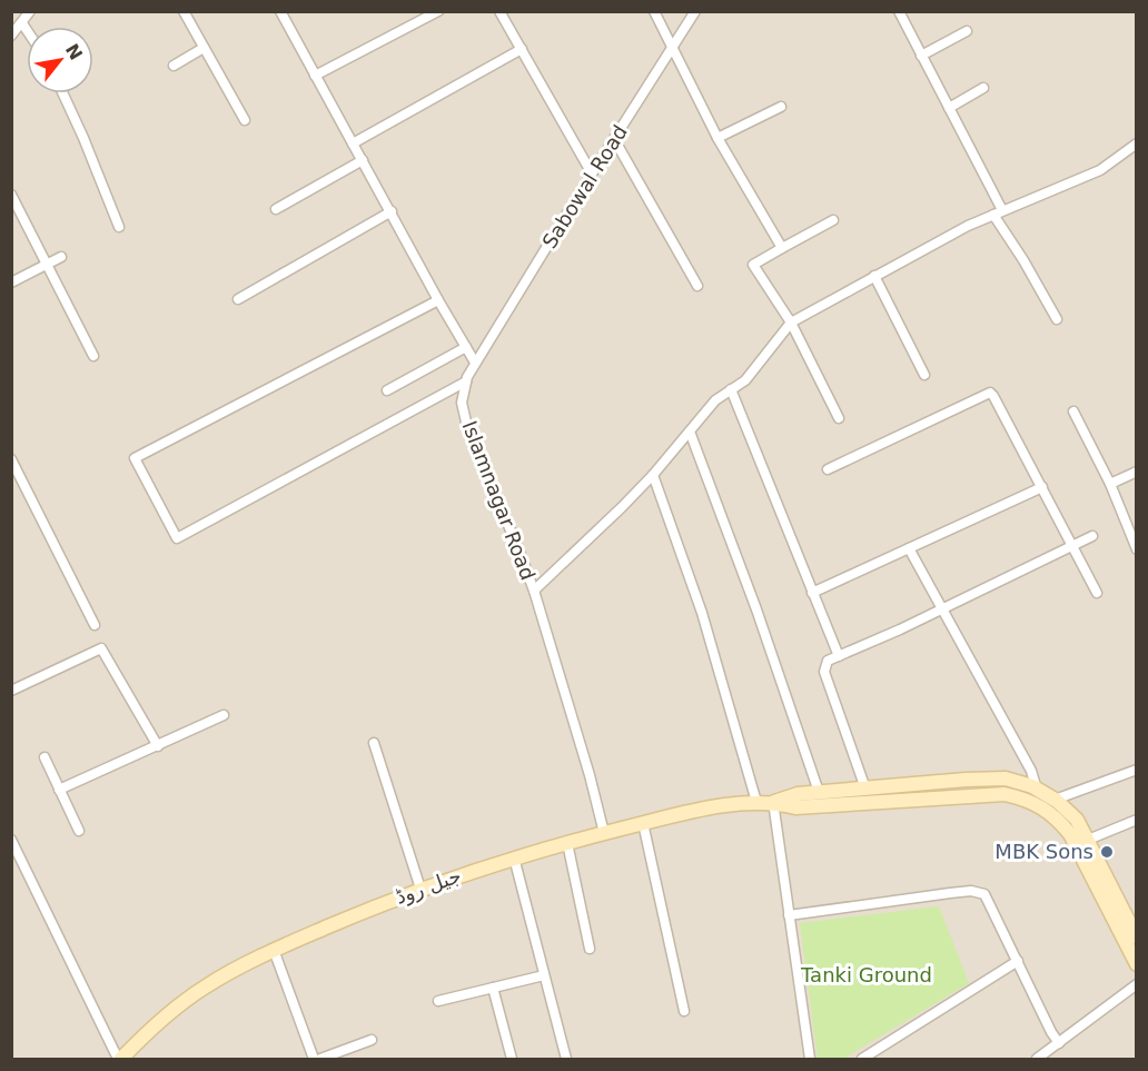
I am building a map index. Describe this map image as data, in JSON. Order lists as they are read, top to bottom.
{
  "streets": {
    "main road": ["جیل روڈ"],
    "street": ["Sabowal Road", "Islamnagar Road"]
  },
  "crossings": [
    ["Sabowal Road", "Islamnagar Road"],
    ["Islamnagar Road", "جیل روڈ"]
  ],
  "parks": ["Tanki Ground"],
  "places": ["MBK Sons"],
  "north": "top right"
}
